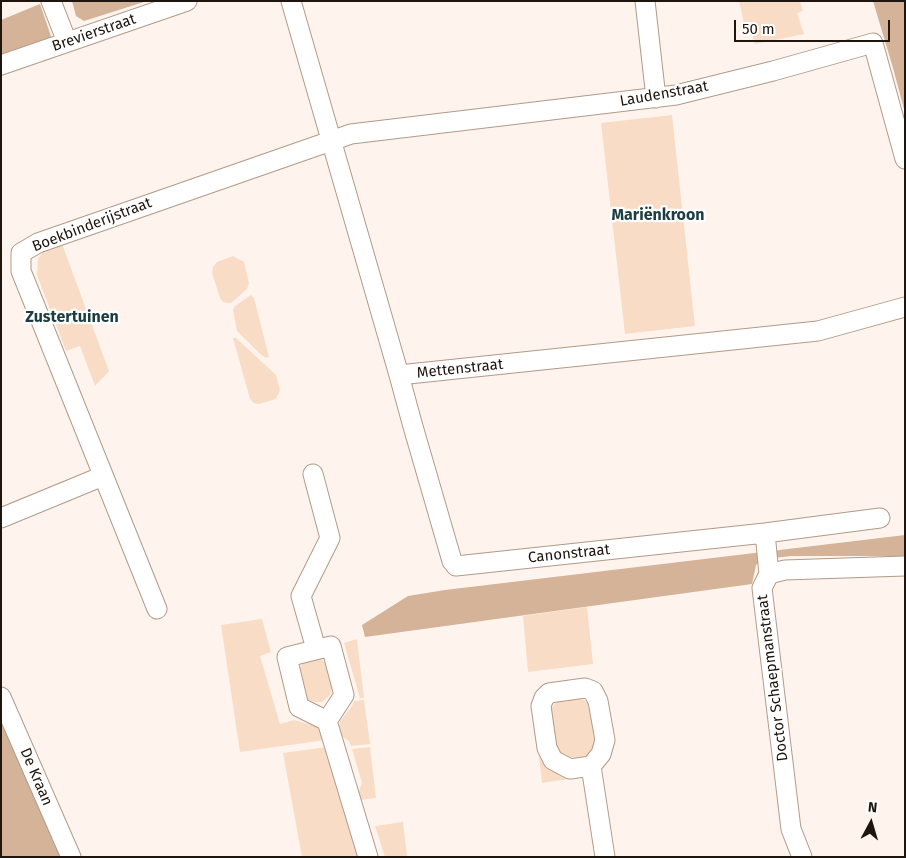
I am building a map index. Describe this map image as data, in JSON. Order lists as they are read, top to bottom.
{
  "streets": {
    "street": [
      "Brevierstraat",
      "Laudenstraat",
      "Boekbinderijstraat",
      "Mettenstraat",
      "Canonstraat",
      "Doctor Schaepmanstraat",
      "De Kraan"
    ]
  },
  "crossings": [
    ["Laudenstraat", "Boekbinderijstraat"],
    ["Laudenstraat", "Mettenstraat"],
    ["Boekbinderijstraat", "Mettenstraat"],
    ["Mettenstraat", "Canonstraat"]
  ],
  "districts": ["Mariënkroon", "Zustertuinen"],
  "scale_bar": "50 m",
  "north": "top"
}
